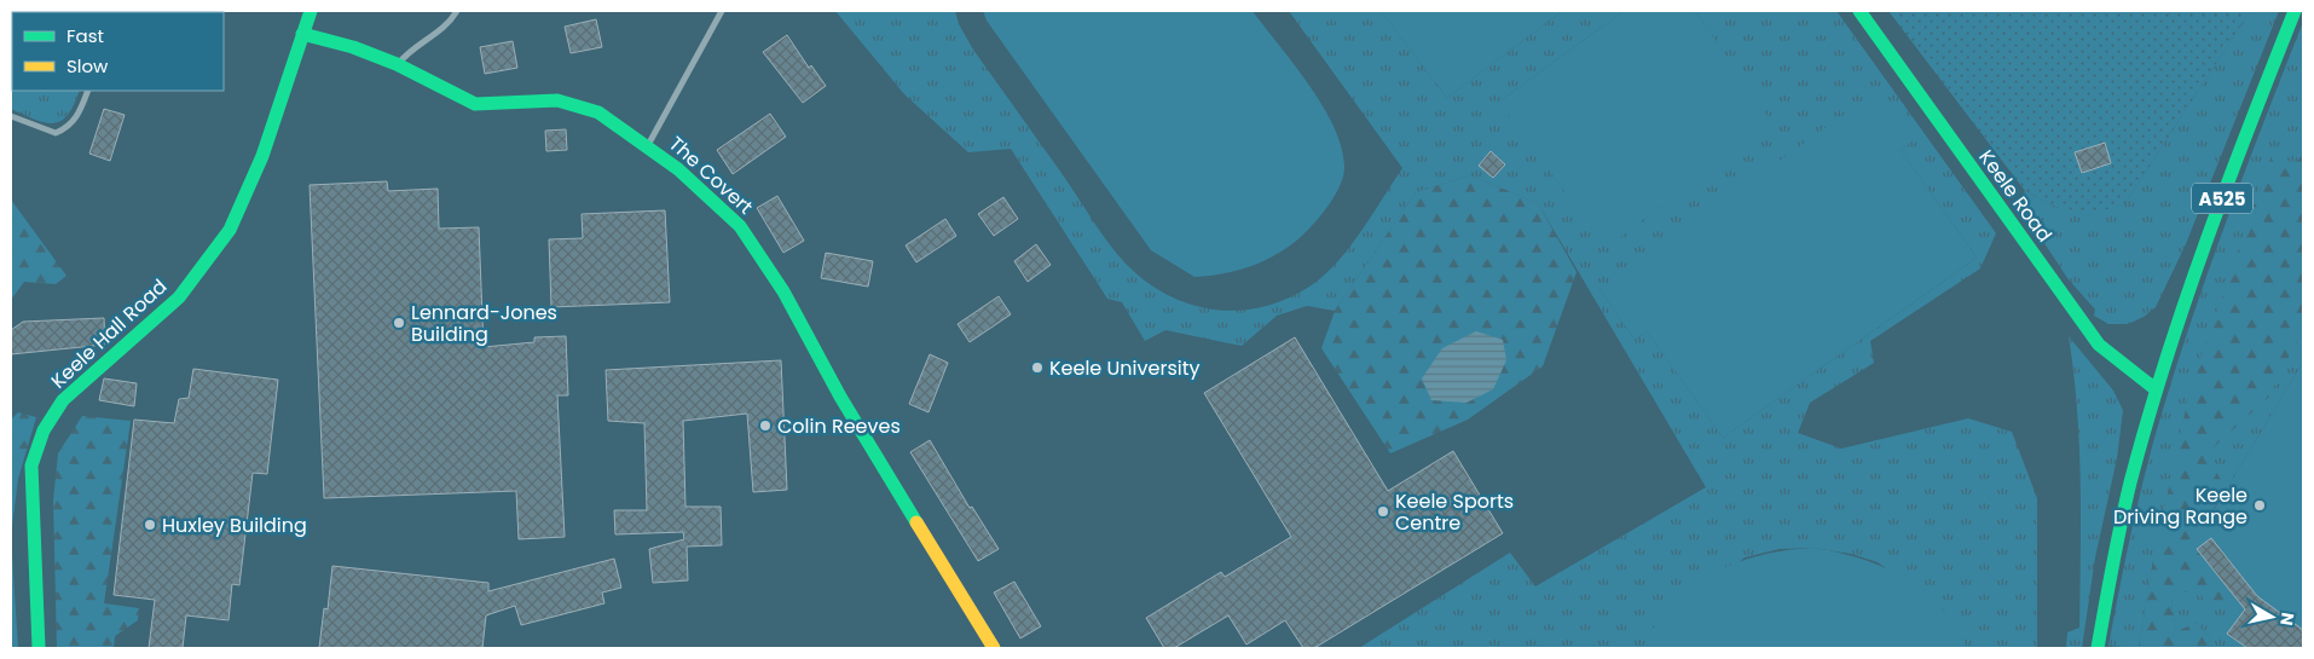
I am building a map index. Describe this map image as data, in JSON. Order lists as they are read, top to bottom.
{
  "streets": {
    "street": [
      "The Covert",
      "Keele Road",
      "A525",
      "Keele Hall Road"
    ]
  },
  "crossings": [
    ["The Covert", "Keele Hall Road"],
    ["Keele Road", "A525"]
  ],
  "places": [
    "Lennard-Jones Building",
    "Keele University",
    "Colin Reeves",
    "Keele Driving Range",
    "Keele Sports Centre",
    "Huxley Building"
  ],
  "legend": ["Fast", "Slow"],
  "north": "right"
}
